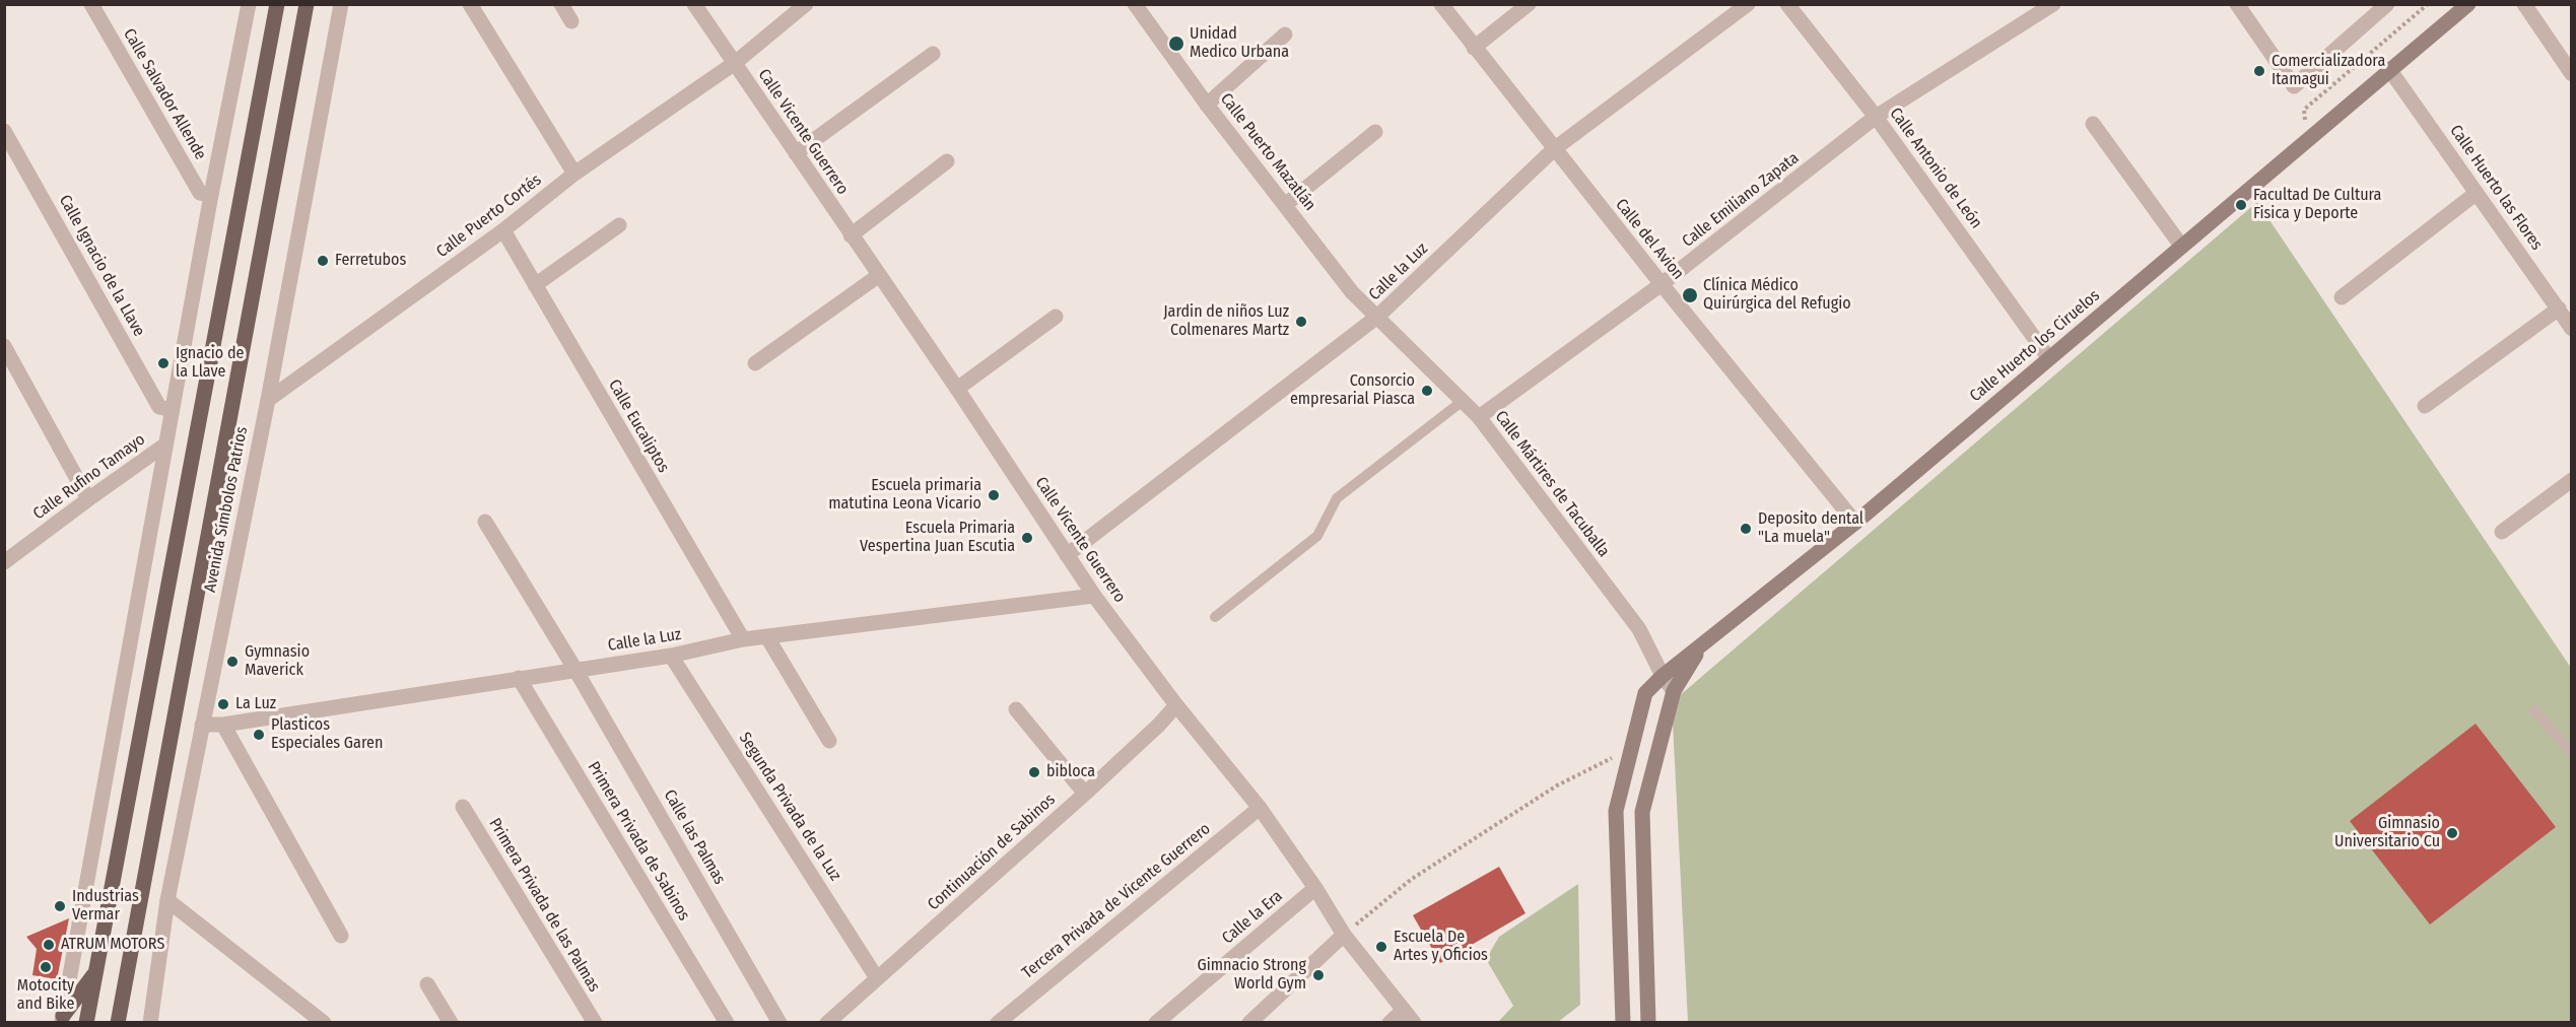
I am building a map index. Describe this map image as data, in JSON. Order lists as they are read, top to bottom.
{
  "streets": {
    "main road": ["Calle Huerto los Ciruelos", "Avenida Símbolos Patrios"],
    "street": [
      "Calle Salvador Allende",
      "Calle Vicente Guerrero",
      "Calle Puerto Mazatlán",
      "Calle Antonio de León",
      "Calle Huerto las Flores",
      "Calle Emiliano Zapata",
      "Calle Puerto Cortés",
      "Calle del Avion",
      "Calle Ignacio de la Llave",
      "Calle la Luz",
      "Calle Eucaliptos",
      "Calle Rufino Tamayo",
      "Calle Mártires de Tacuballa",
      "Segunda Privada de la Luz",
      "Calle las Palmas",
      "Primera Privada de Sabinos",
      "Continuación de Sabinos",
      "Tercera Privada de Vicente Guerrero",
      "Primera Privada de las Palmas",
      "Calle la Era"
    ]
  },
  "crossings": [
    ["Calle Vicente Guerrero", "Calle Puerto Cortés"],
    ["Calle Vicente Guerrero", "Calle la Luz"],
    ["Calle Vicente Guerrero", "Continuación de Sabinos"],
    ["Calle Vicente Guerrero", "Tercera Privada de Vicente Guerrero"],
    ["Calle Vicente Guerrero", "Calle la Era"],
    ["Calle Puerto Mazatlán", "Calle la Luz"],
    ["Calle Puerto Mazatlán", "Calle Mártires de Tacuballa"],
    ["Calle Antonio de León", "Calle Emiliano Zapata"],
    ["Calle Antonio de León", "Calle Huerto los Ciruelos"],
    ["Calle Huerto las Flores", "Calle Huerto los Ciruelos"],
    ["Calle Emiliano Zapata", "Calle del Avion"],
    ["Calle Emiliano Zapata", "Calle Mártires de Tacuballa"],
    ["Calle Puerto Cortés", "Calle Eucaliptos"],
    ["Calle Puerto Cortés", "Avenida Símbolos Patrios"],
    ["Calle del Avion", "Calle la Luz"],
    ["Calle del Avion", "Calle Huerto los Ciruelos"],
    ["Calle la Luz", "Calle Eucaliptos"],
    ["Calle la Luz", "Calle Mártires de Tacuballa"],
    ["Calle la Luz", "Avenida Símbolos Patrios"],
    ["Calle la Luz", "Segunda Privada de la Luz"],
    ["Calle la Luz", "Calle las Palmas"],
    ["Calle la Luz", "Primera Privada de Sabinos"],
    ["Calle Huerto los Ciruelos", "Calle Mártires de Tacuballa"],
    ["Segunda Privada de la Luz", "Continuación de Sabinos"]
  ],
  "places": [
    "Unidad Medico Urbana",
    "Comercializadora Itamagui",
    "Facultad De Cultura Fisica y Deporte",
    "Ferretubos",
    "Clínica Médico Quirúrgica del Refugio",
    "Jardin de niños Luz Colmenares Martz",
    "Ignacio de la Llave",
    "Consorcio empresarial Piasca",
    "Escuela primaria matutina Leona Vicario",
    "Deposito dental \"La muela\"",
    "Escuela Primaria Vespertina Juan Escutia",
    "Gymnasio Maverick",
    "La Luz",
    "Plasticos Especiales Garen",
    "bibloca",
    "Gimnasio Universitario Cu",
    "Industrias Vermar",
    "ATRUM MOTORS",
    "Escuela De Artes y Oficios",
    "Motocity and Bike",
    "Gimnacio Strong World Gym"
  ]
}
